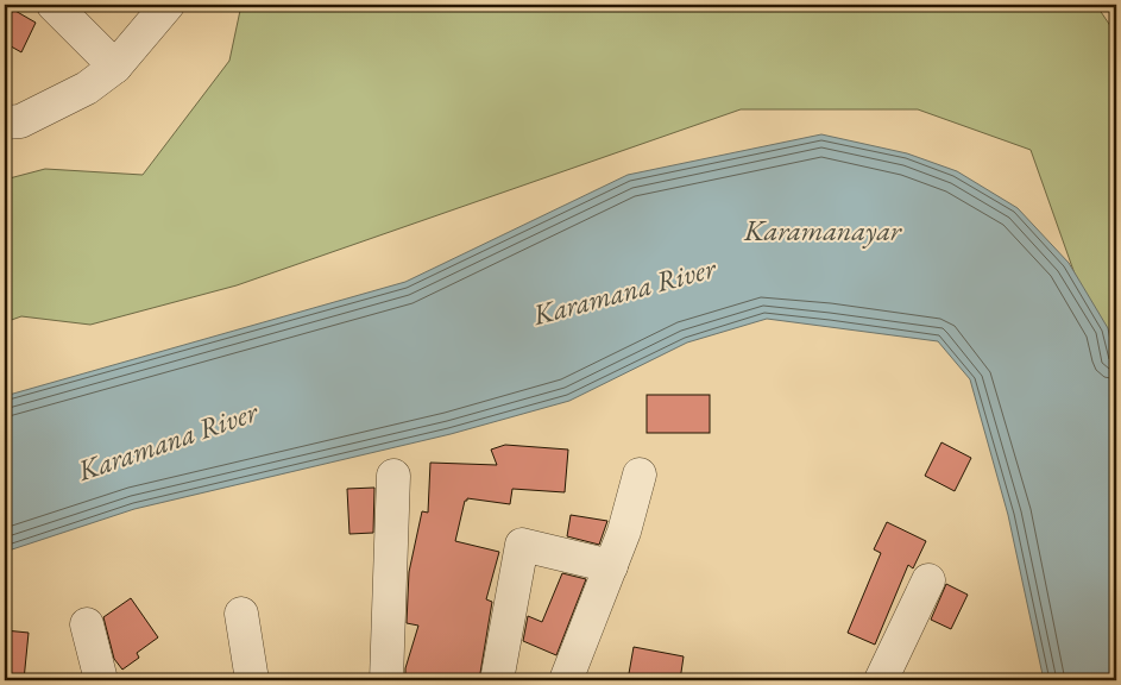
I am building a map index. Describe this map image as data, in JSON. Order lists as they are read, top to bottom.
{
  "water": ["Karamanayar", "Karamana River"]
}
